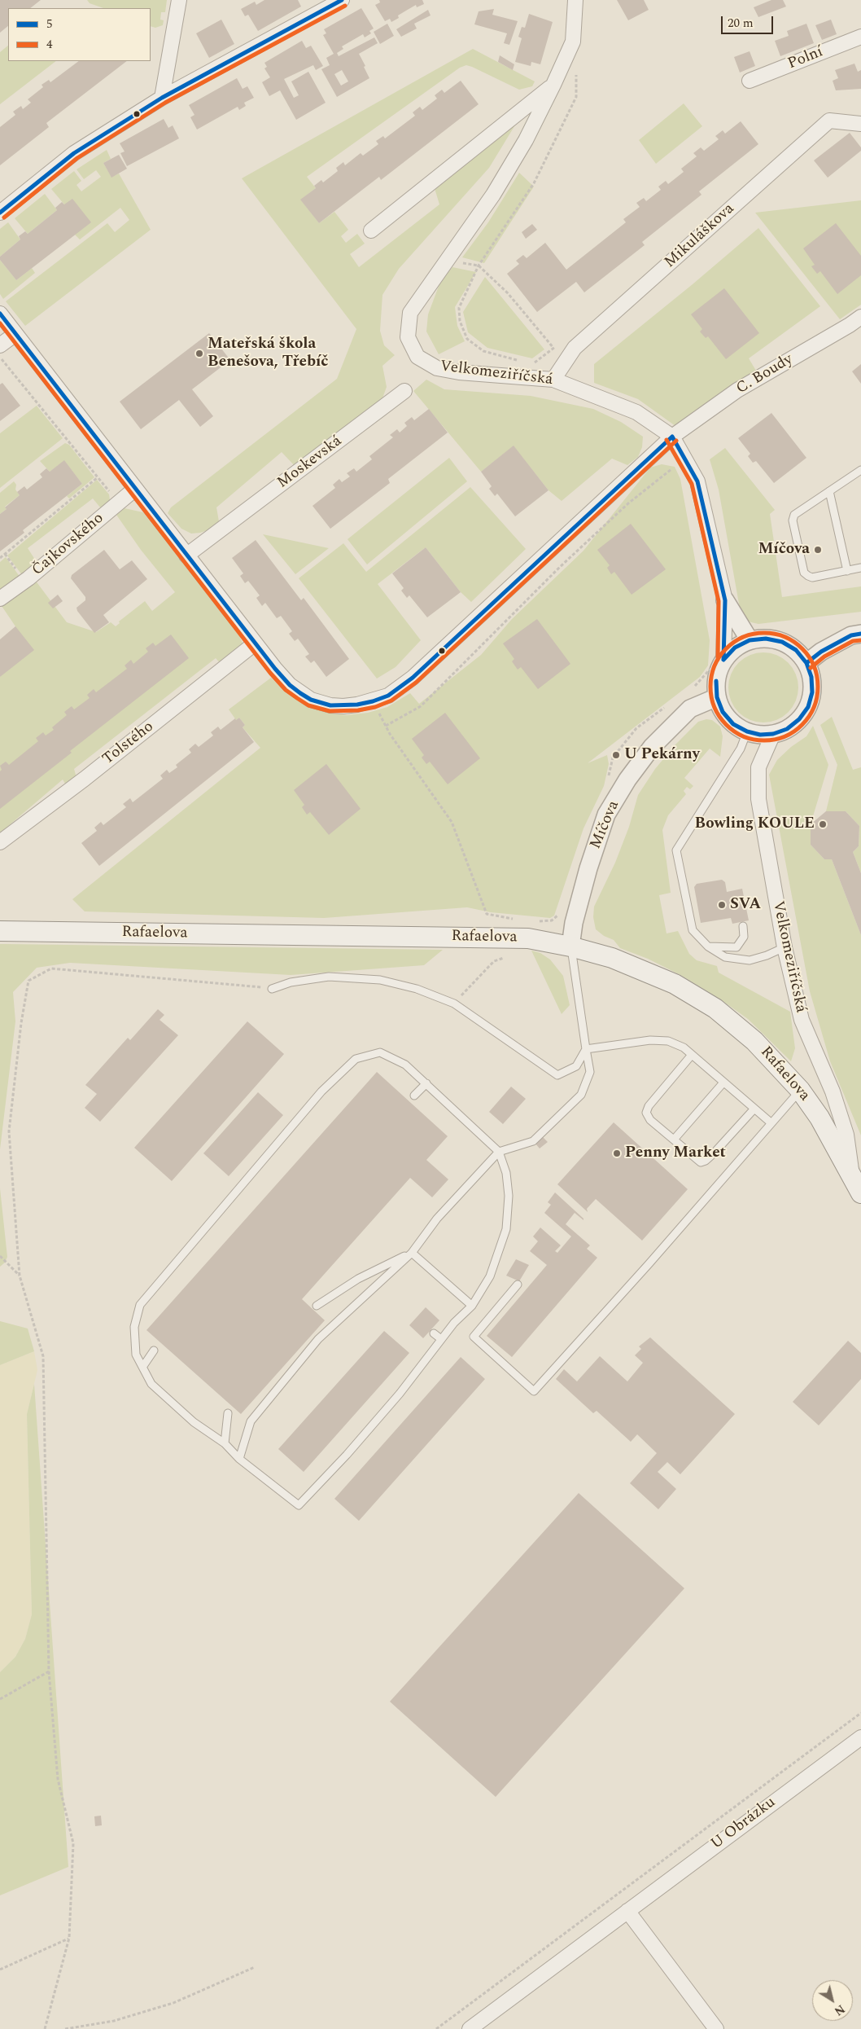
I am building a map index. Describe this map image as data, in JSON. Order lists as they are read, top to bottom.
{
  "streets": {
    "main road": ["Rafaelova"],
    "street": [
      "Polní",
      "Mikuláškova",
      "Velkomeziříčská",
      "C. Boudy",
      "Moskevská",
      "Čajkovského",
      "Tolstého",
      "Míčova",
      "U Obrázku"
    ]
  },
  "crossings": [
    ["Mikuláškova", "Velkomeziříčská"],
    ["Velkomeziříčská", "C. Boudy"],
    ["Velkomeziříčská", "Míčova"],
    ["Velkomeziříčská", "Rafaelova"],
    ["C. Boudy", "Moskevská"],
    ["C. Boudy", "Čajkovského"],
    ["C. Boudy", "Tolstého"],
    ["Míčova", "Rafaelova"]
  ],
  "places": [
    "Mateřská škola Benešova, Třebíč",
    "Míčova",
    "U Pekárny",
    "Bowling KOULE",
    "SVA",
    "Penny Market"
  ],
  "lines": ["transit line 5", "transit line 4"],
  "legend": ["5", "4"],
  "scale_bar": "20 m",
  "north": "bottom right"
}
